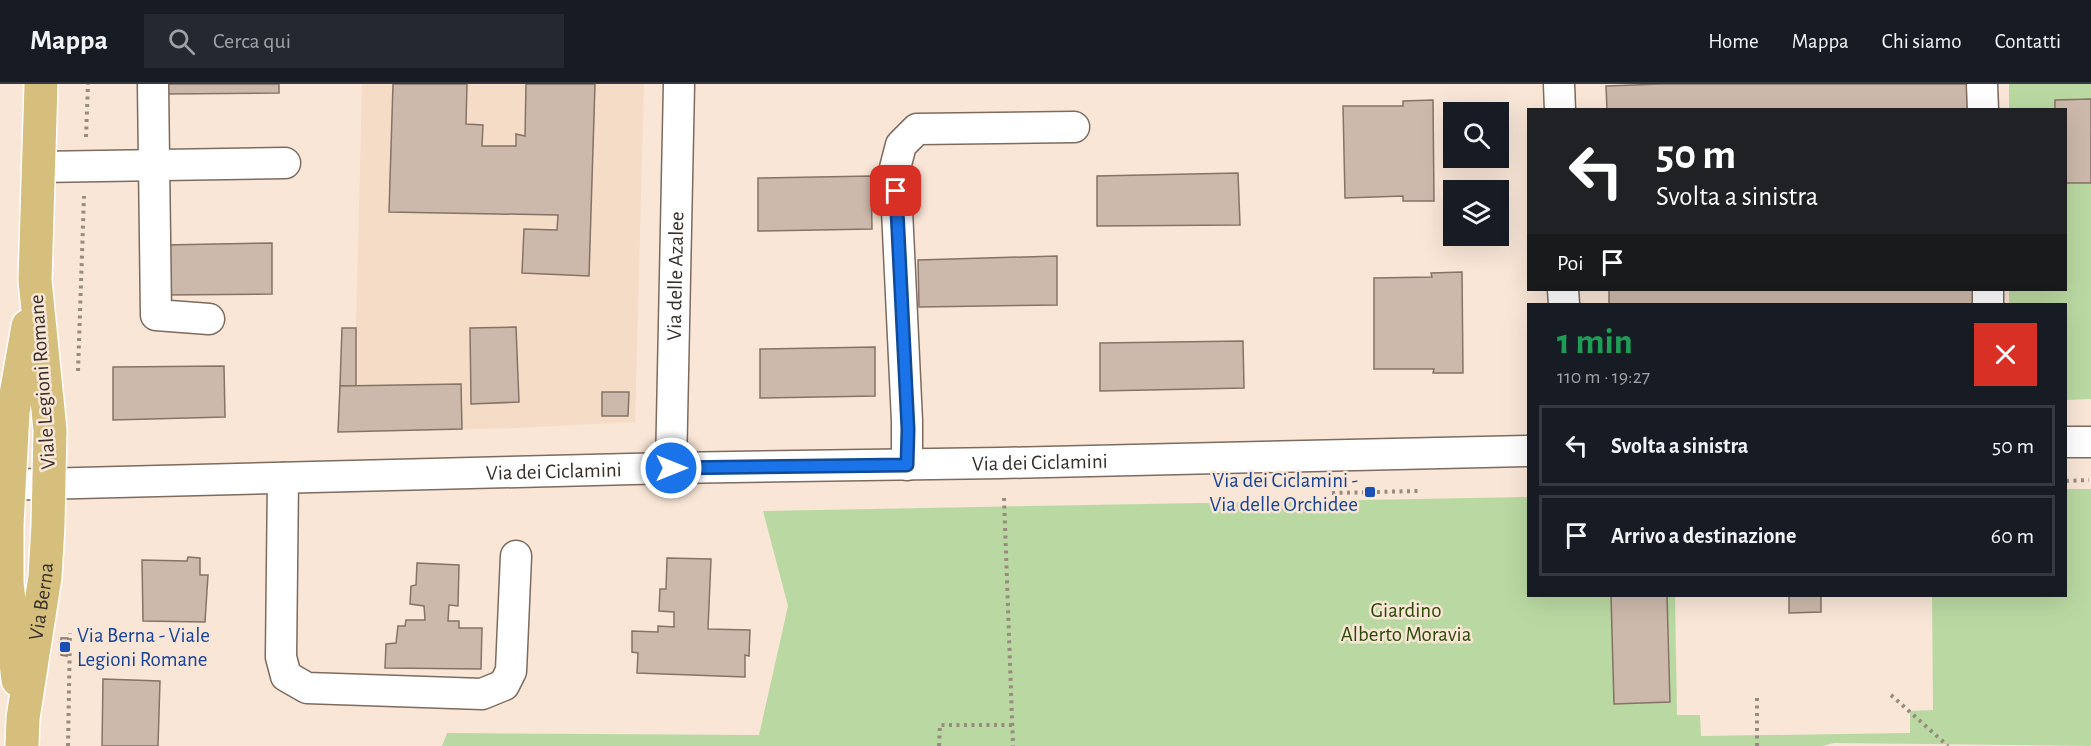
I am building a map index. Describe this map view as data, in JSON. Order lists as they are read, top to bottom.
{
  "streets": {
    "main road": ["Viale Legioni Romane", "Via Berna"],
    "street": ["Via delle Azalee", "Via dei Ciclamini"]
  },
  "crossings": [
    ["Via delle Azalee", "Via dei Ciclamini"],
    ["Viale Legioni Romane", "Via dei Ciclamini"],
    ["Viale Legioni Romane", "Via Berna"],
    ["Via dei Ciclamini", "Via Berna"]
  ],
  "parks": ["Giardino Alberto Moravia"],
  "places": {
    "transit": ["Via dei Ciclamini - Via delle Orchidee", "Via Berna - Viale Legioni Romane"]
  },
  "page": {
    "header": "Mappa",
    "search": "Cerca qui",
    "nav": [
      "Home",
      "Mappa",
      "Chi siamo",
      "Contatti"
    ],
    "turn": ["50 m", "Svolta a sinistra"],
    "then": "Poi",
    "heading": ["1 min", "110 m · 19:27"],
    "list": [
      {
        "name": "Svolta a sinistra",
        "value": "50 m"
      },
      {
        "name": "Arrivo a destinazione",
        "value": "60 m"
      }
    ]
  }
}
